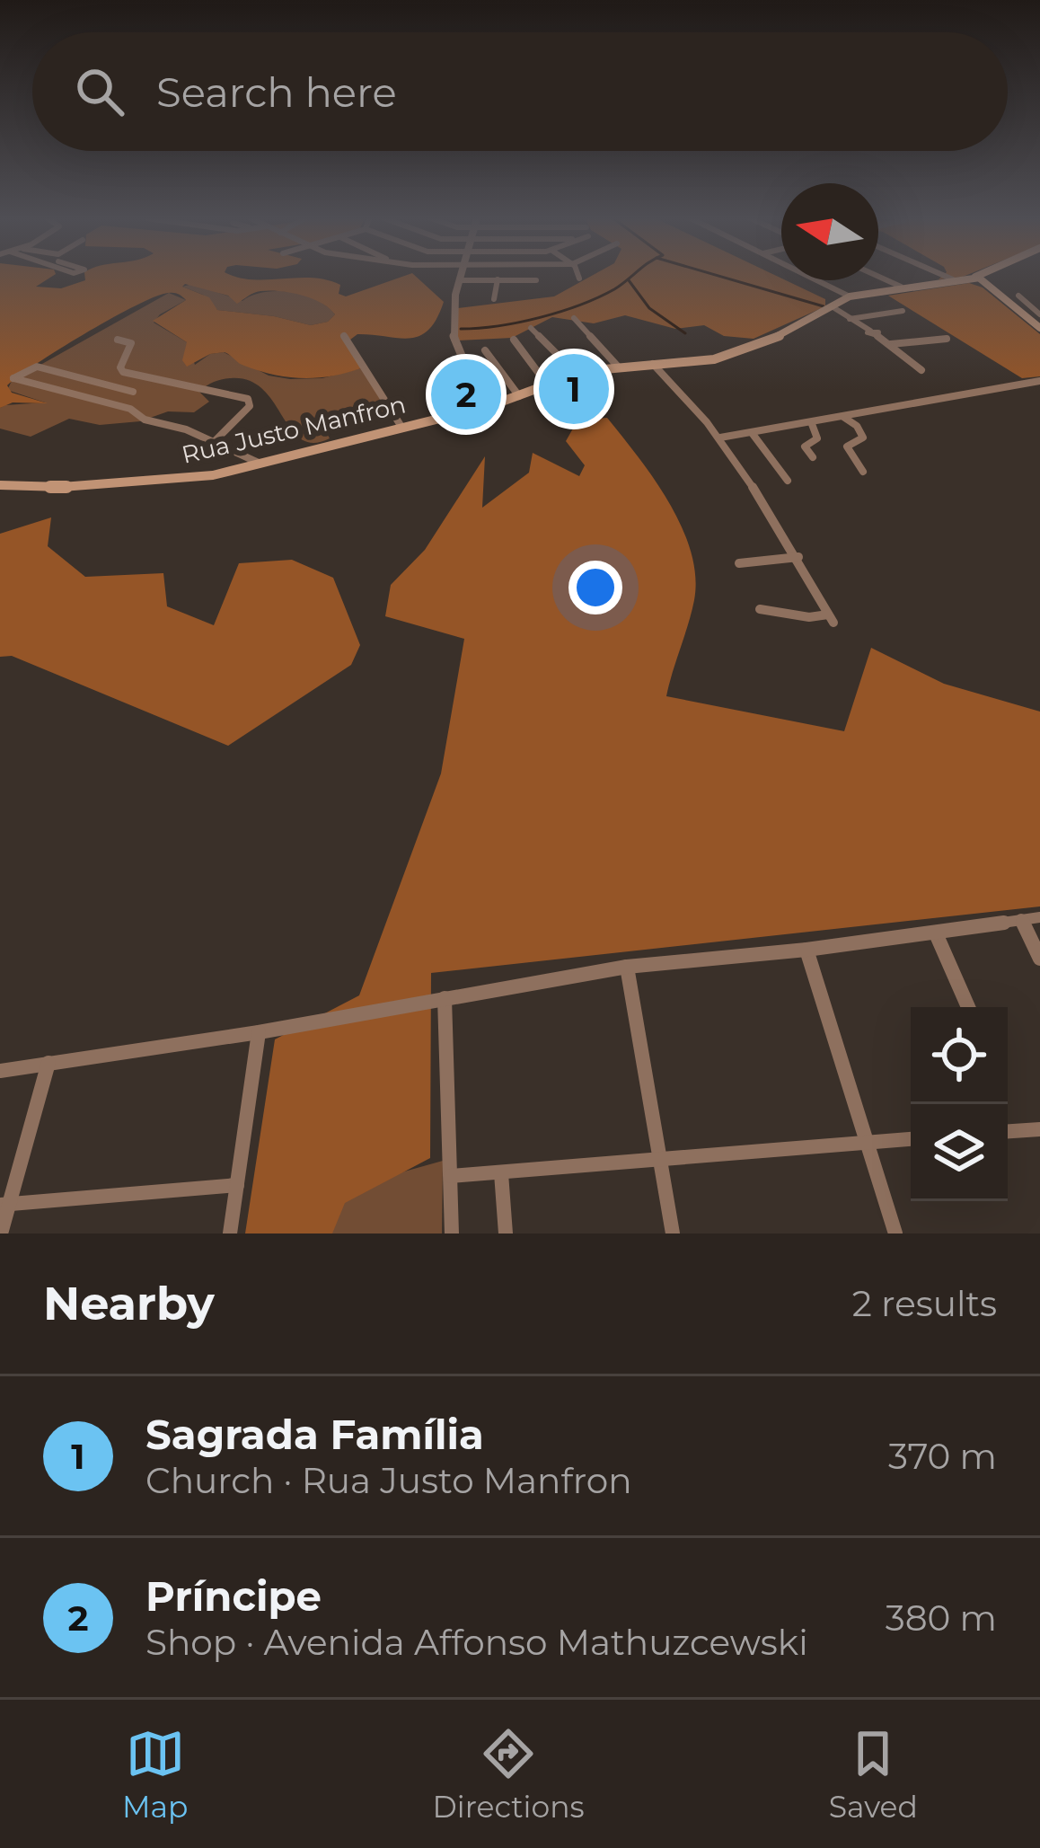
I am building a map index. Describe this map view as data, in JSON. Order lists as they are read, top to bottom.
{
  "streets": {
    "main road": ["Rua Justo Manfron"]
  },
  "north": "left",
  "page": {
    "search": "Search here",
    "pins": ["1", "2"],
    "heading": ["Nearby", "2 results"],
    "list": [
      {
        "mark": "1",
        "name": "Sagrada Família",
        "note": "Church · Rua Justo Manfron",
        "value": "370 m"
      },
      {
        "mark": "2",
        "name": "Príncipe",
        "note": "Shop · Avenida Affonso Mathuzcewski",
        "value": "380 m"
      }
    ],
    "nav": ["Map", "Directions", "Saved"]
  }
}
